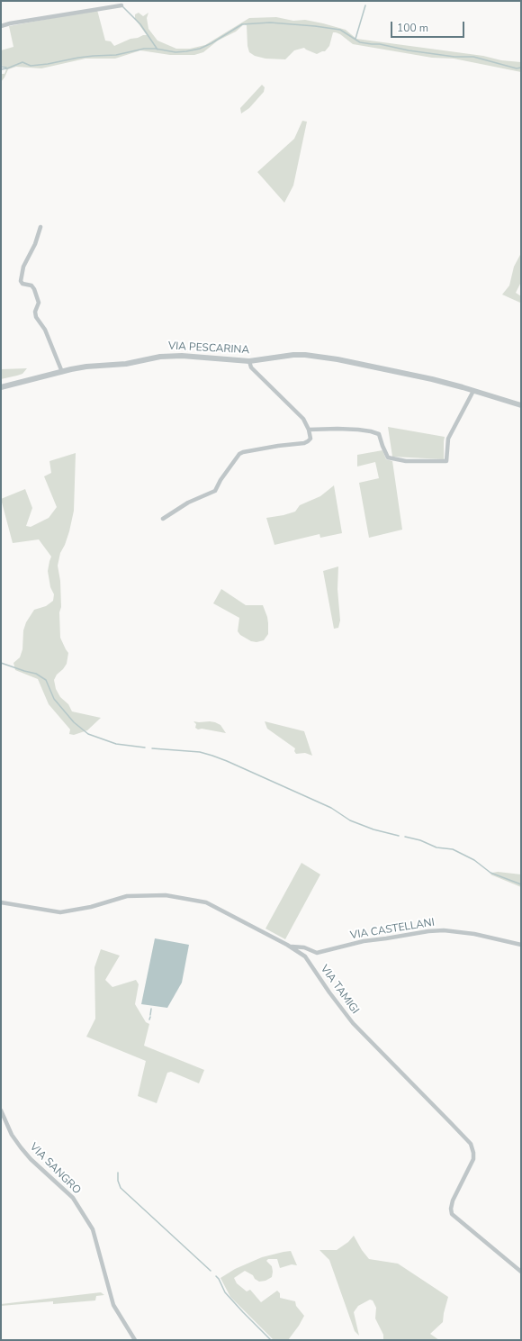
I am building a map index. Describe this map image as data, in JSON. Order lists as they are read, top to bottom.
{
  "streets": {
    "street": [
      "VIA PESCARINA",
      "VIA CASTELLANI",
      "VIA TAMIGI",
      "VIA SANGRO"
    ]
  },
  "crossings": [
    ["VIA CASTELLANI", "VIA TAMIGI"]
  ],
  "scale_bar": "100 m"
}
